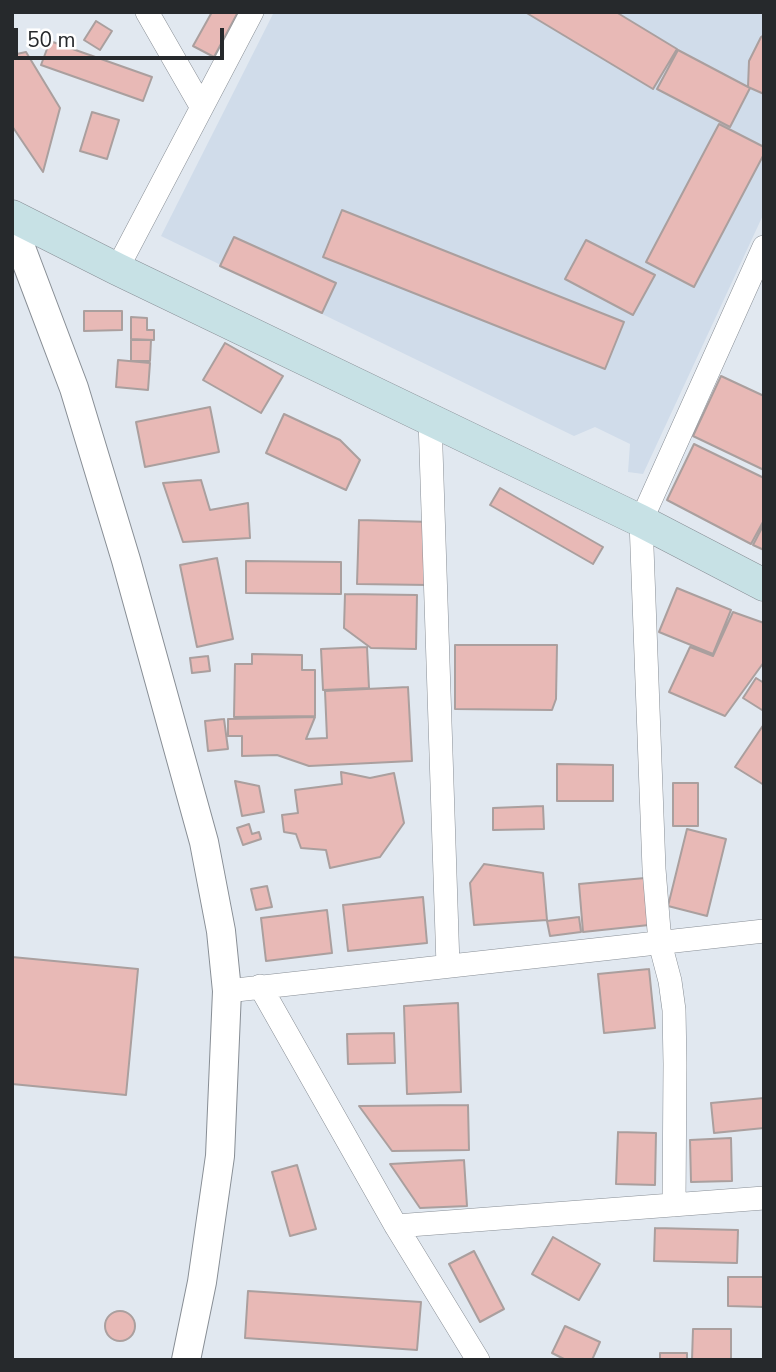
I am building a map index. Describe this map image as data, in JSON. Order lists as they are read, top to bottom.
{
  "scale_bar": "50 m"
}
